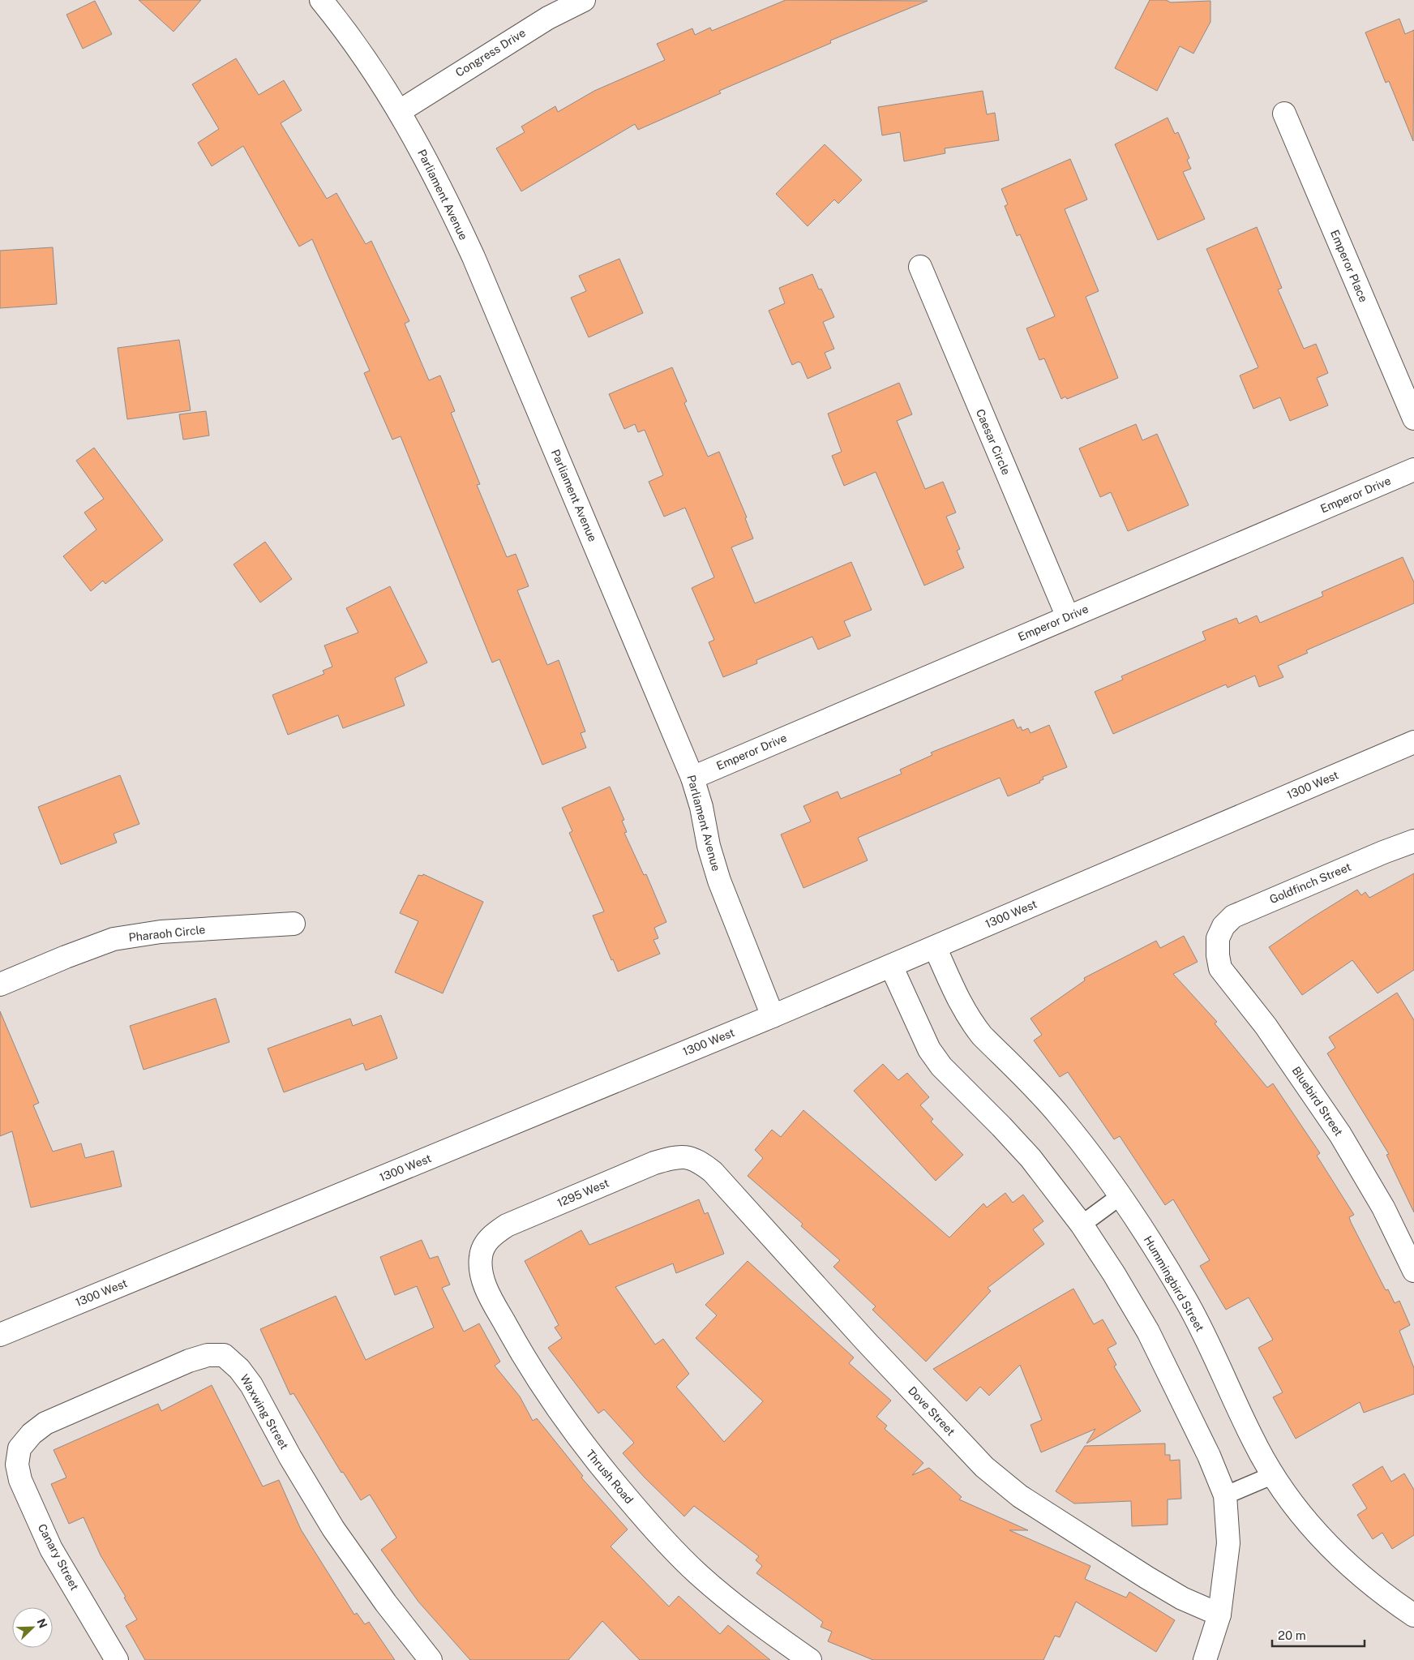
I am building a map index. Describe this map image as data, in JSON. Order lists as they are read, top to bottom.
{
  "streets": {
    "street": [
      "Congress Drive",
      "Parliament Avenue",
      "Emperor Place",
      "Caesar Circle",
      "Emperor Drive",
      "1300 West",
      "Goldfinch Street",
      "Pharaoh Circle",
      "Bluebird Street",
      "1295 West",
      "Hummingbird Street",
      "Dove Street",
      "Waxwing Street",
      "Thrush Road",
      "Canary Street"
    ]
  },
  "crossings": [
    ["Congress Drive", "Parliament Avenue"],
    ["Parliament Avenue", "Emperor Drive"],
    ["Parliament Avenue", "1300 West"],
    ["Caesar Circle", "Emperor Drive"],
    ["1300 West", "Hummingbird Street"],
    ["Goldfinch Street", "Bluebird Street"],
    ["1295 West", "Dove Street"],
    ["1295 West", "Thrush Road"],
    ["Waxwing Street", "Canary Street"]
  ],
  "scale_bar": "20 m",
  "north": "top right"
}
